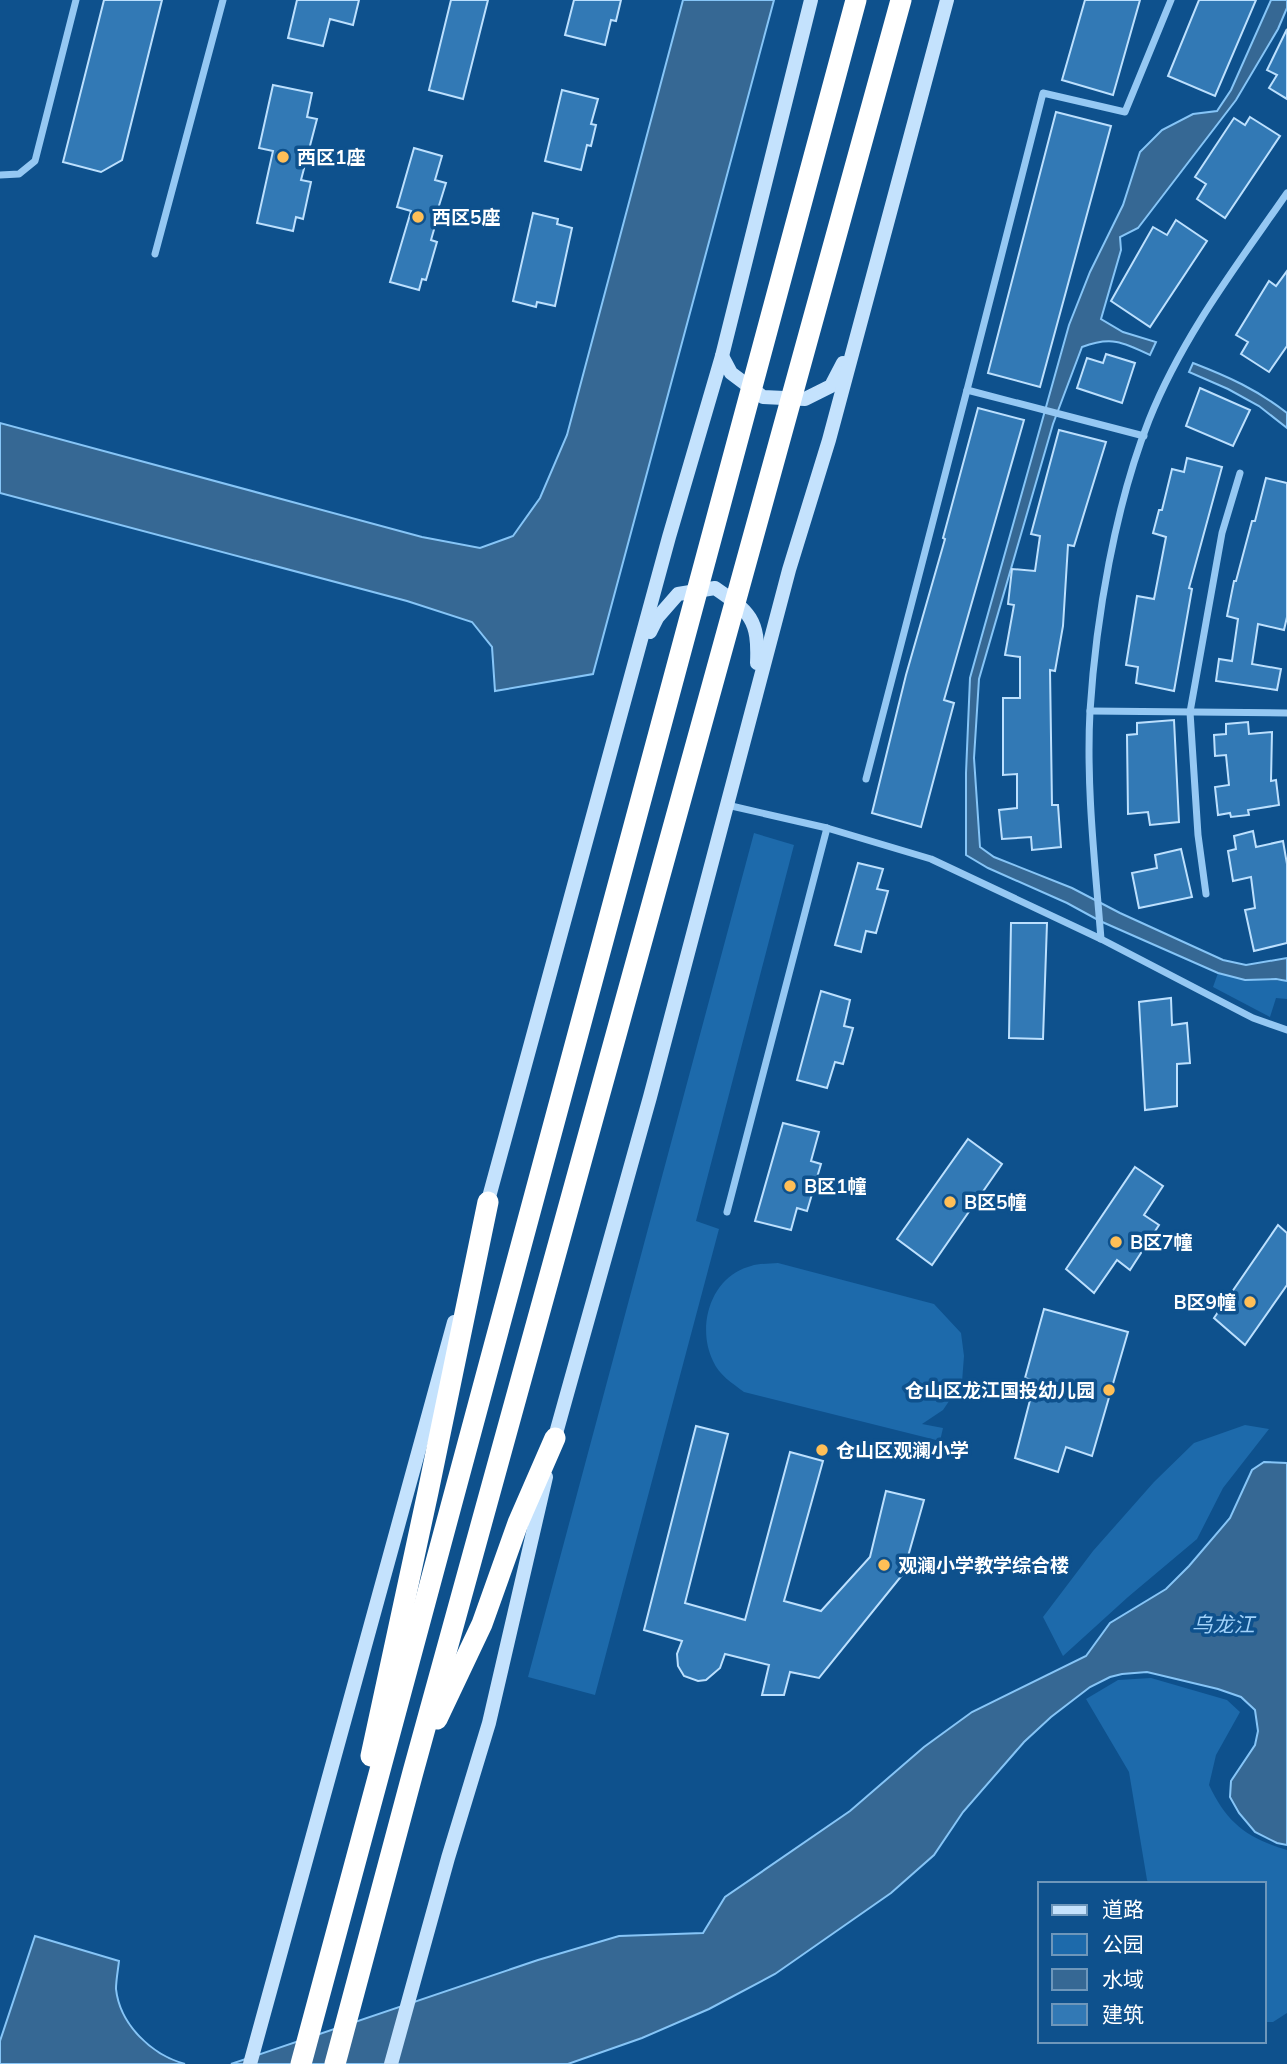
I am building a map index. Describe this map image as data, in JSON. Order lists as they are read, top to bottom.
{
  "water": ["乌龙江"],
  "places": [
    "西区1座",
    "西区5座",
    "B区1幢",
    "B区5幢",
    "B区7幢",
    "B区9幢",
    "仓山区龙江国投幼儿园",
    "仓山区观澜小学",
    "观澜小学教学综合楼"
  ],
  "legend": [
    "道路",
    "公园",
    "水域",
    "建筑"
  ]
}
